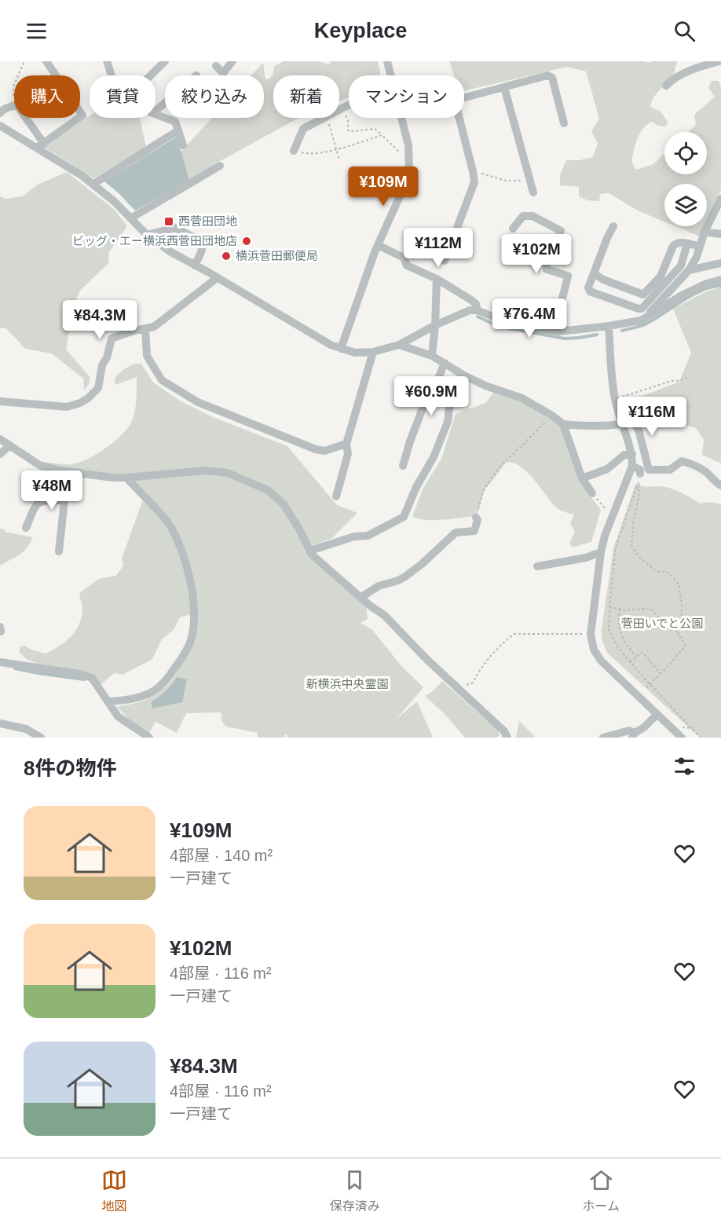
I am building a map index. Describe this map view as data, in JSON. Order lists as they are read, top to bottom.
{
  "parks": ["菅田いでと公園", "新横浜中央霊園"],
  "places": {
    "transit": ["西菅田団地"],
    "other": ["ビッグ・エー横浜西菅田団地店", "横浜菅田郵便局"]
  },
  "page": {
    "header": "Keyplace",
    "chip": [
      "購入",
      "賃貸",
      "絞り込み",
      "新着",
      "マンション"
    ],
    "price": [
      "¥109M",
      "¥112M",
      "¥102M",
      "¥76.4M",
      "¥84.3M",
      "¥60.9M",
      "¥116M",
      "¥48M"
    ],
    "heading": "8件の物件",
    "list": [
      {
        "name": "¥109M",
        "note": "4部屋 · 140 m² · 一戸建て"
      },
      {
        "name": "¥102M",
        "note": "4部屋 · 116 m² · 一戸建て"
      },
      {
        "name": "¥84.3M",
        "note": "4部屋 · 116 m² · 一戸建て"
      }
    ],
    "tabs": ["地図", "保存済み", "ホーム"]
  }
}
